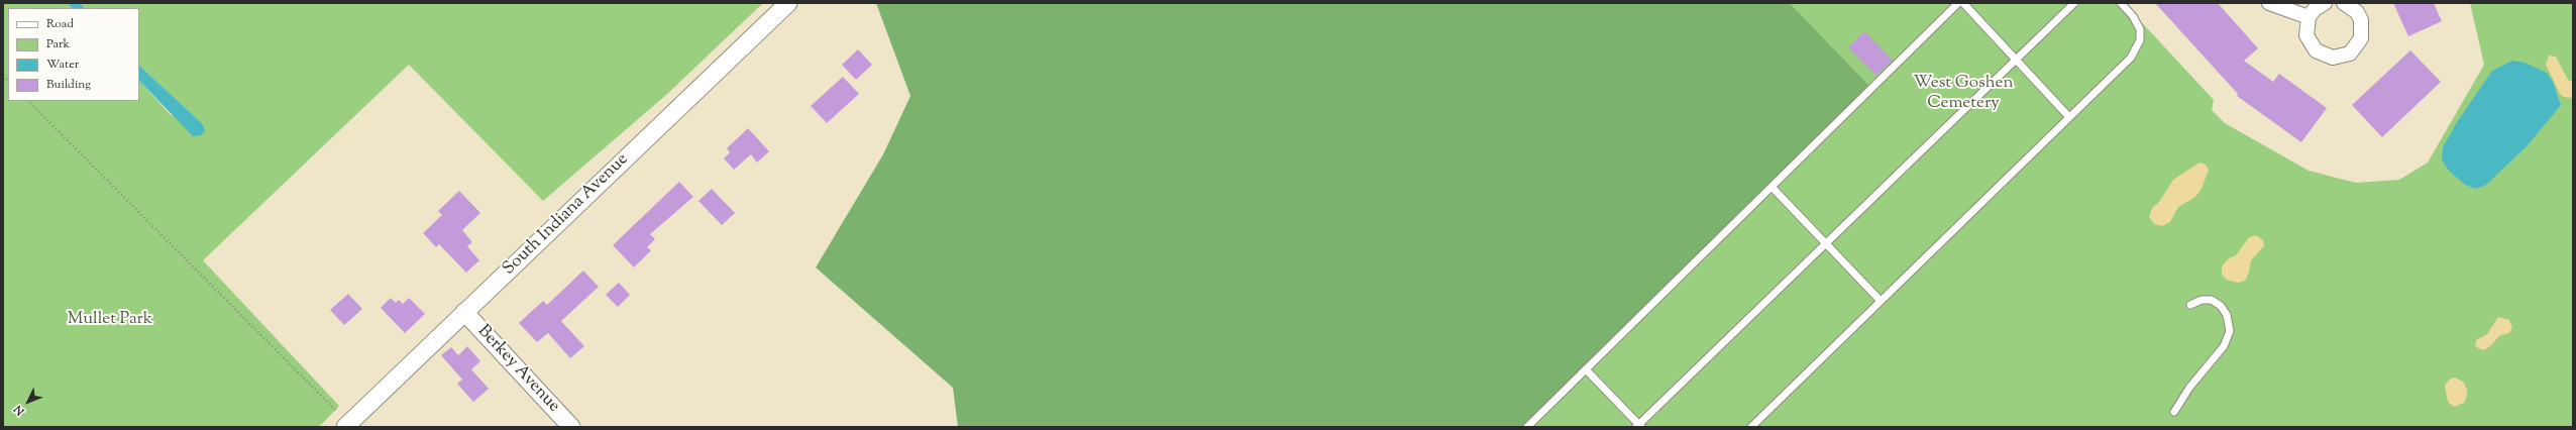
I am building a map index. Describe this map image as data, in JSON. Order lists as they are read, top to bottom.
{
  "streets": {
    "street": ["South Indiana Avenue", "Berkey Avenue"]
  },
  "crossings": [
    ["South Indiana Avenue", "Berkey Avenue"]
  ],
  "parks": ["West Goshen Cemetery", "Mullet Park"],
  "legend": [
    "Road",
    "Park",
    "Water",
    "Building"
  ],
  "north": "bottom left"
}
